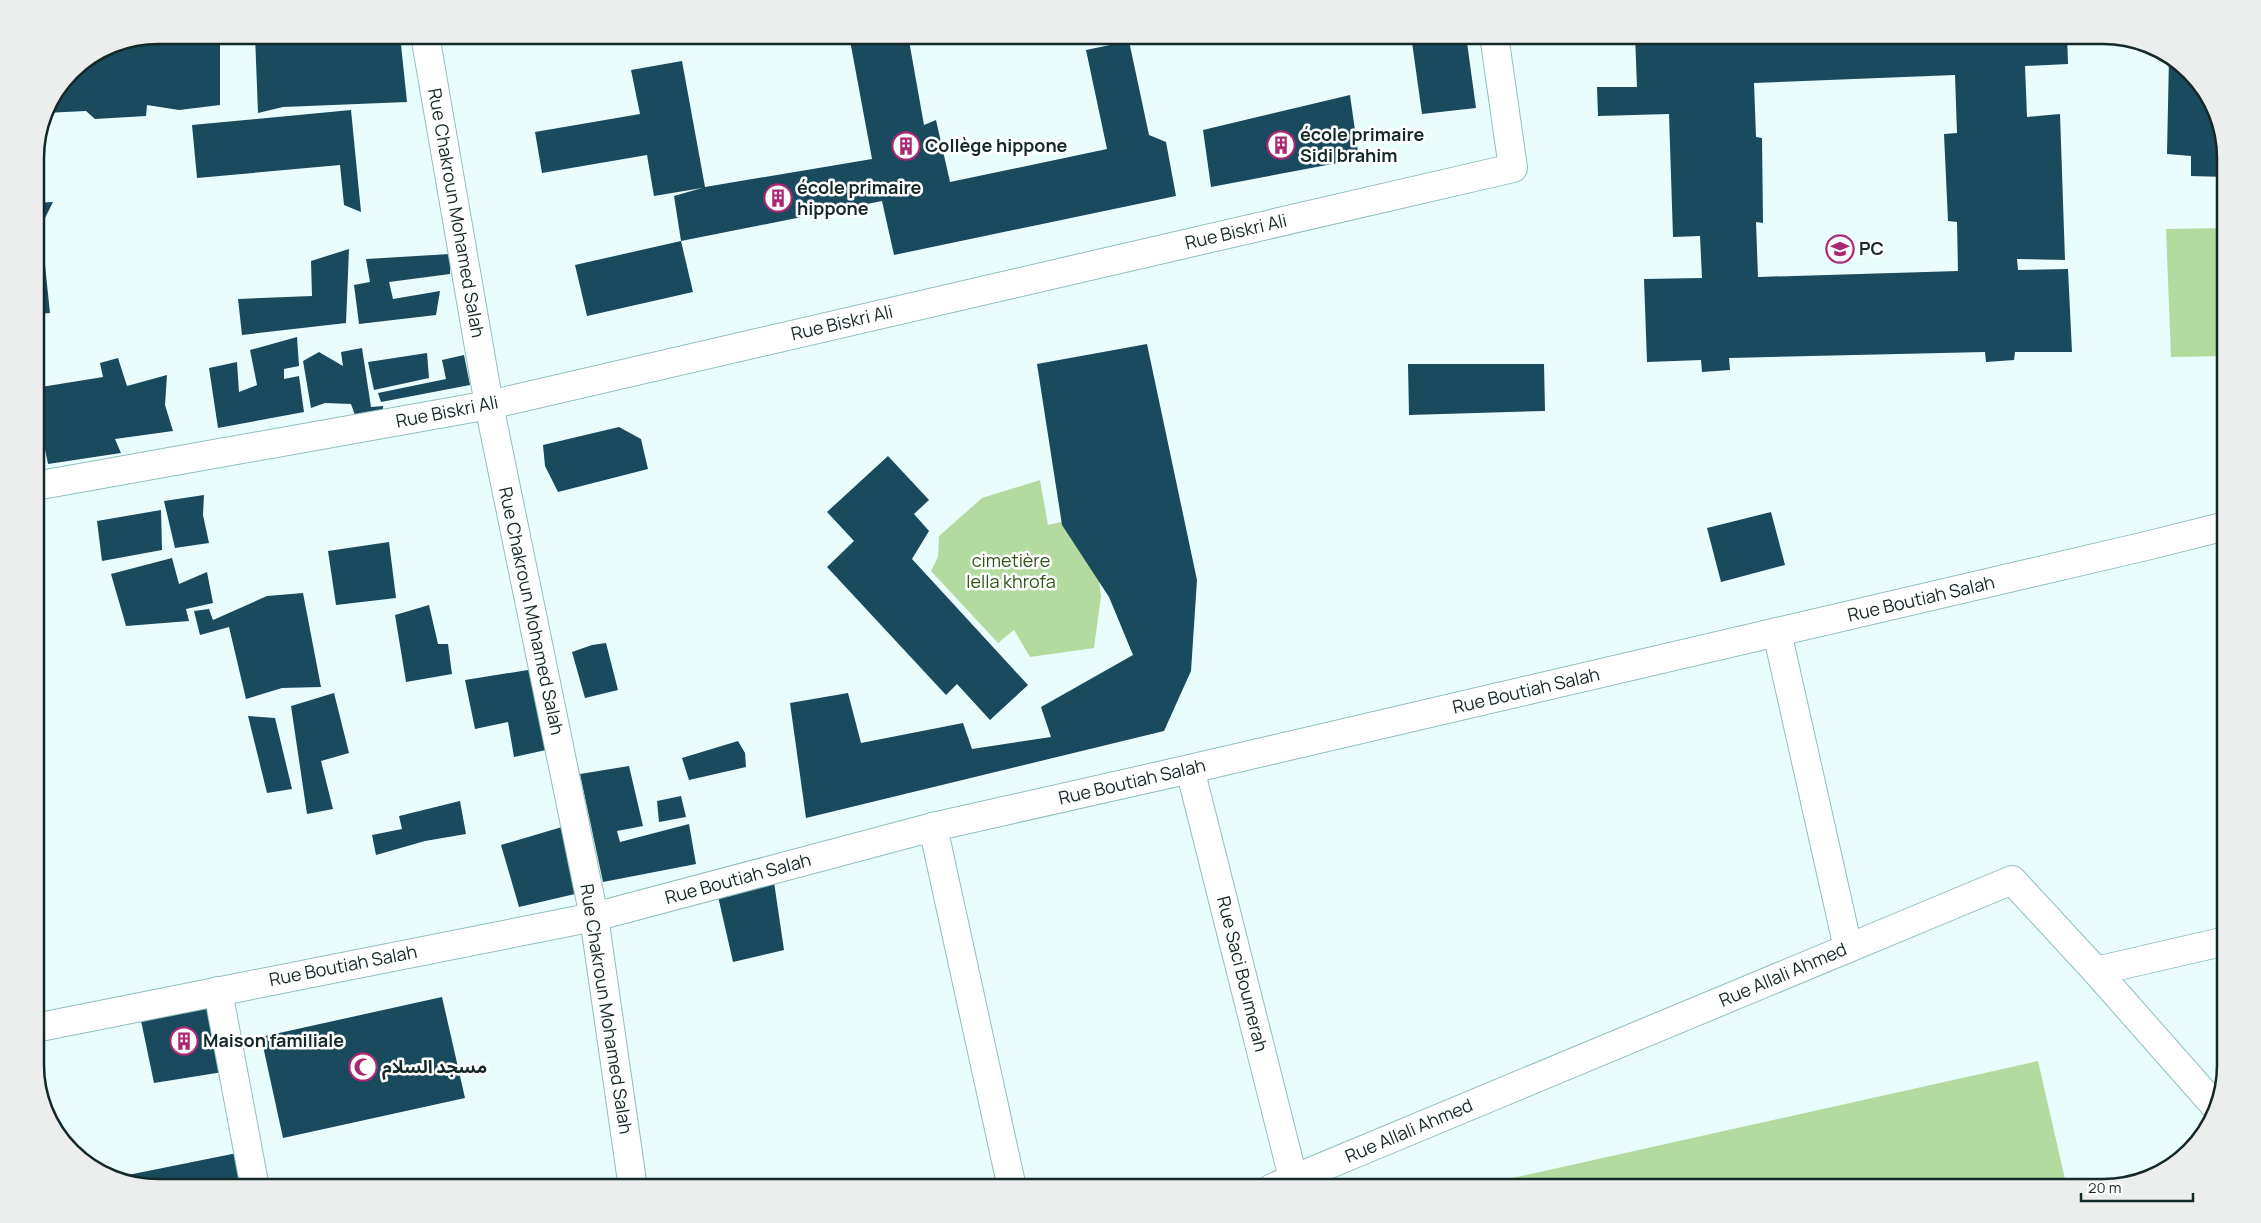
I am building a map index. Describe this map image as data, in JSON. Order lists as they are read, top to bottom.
{
  "streets": {
    "street": [
      "Rue Chakroun Mohamed Salah",
      "Rue Biskri Ali",
      "Rue Boutiah Salah",
      "Rue Saci Boumerah",
      "Rue Allali Ahmed"
    ]
  },
  "crossings": [
    ["Rue Chakroun Mohamed Salah", "Rue Biskri Ali"],
    ["Rue Chakroun Mohamed Salah", "Rue Boutiah Salah"],
    ["Rue Boutiah Salah", "Rue Saci Boumerah"]
  ],
  "parks": ["cimetière lella khrofa"],
  "places": {
    "building": [
      "école primaire Sidi brahim",
      "Collège hippone",
      "école primaire hippone",
      "Maison familiale"
    ],
    "school or university": ["PC"],
    "mosque": ["مسجد السلام"]
  },
  "scale_bar": "20 m"
}
